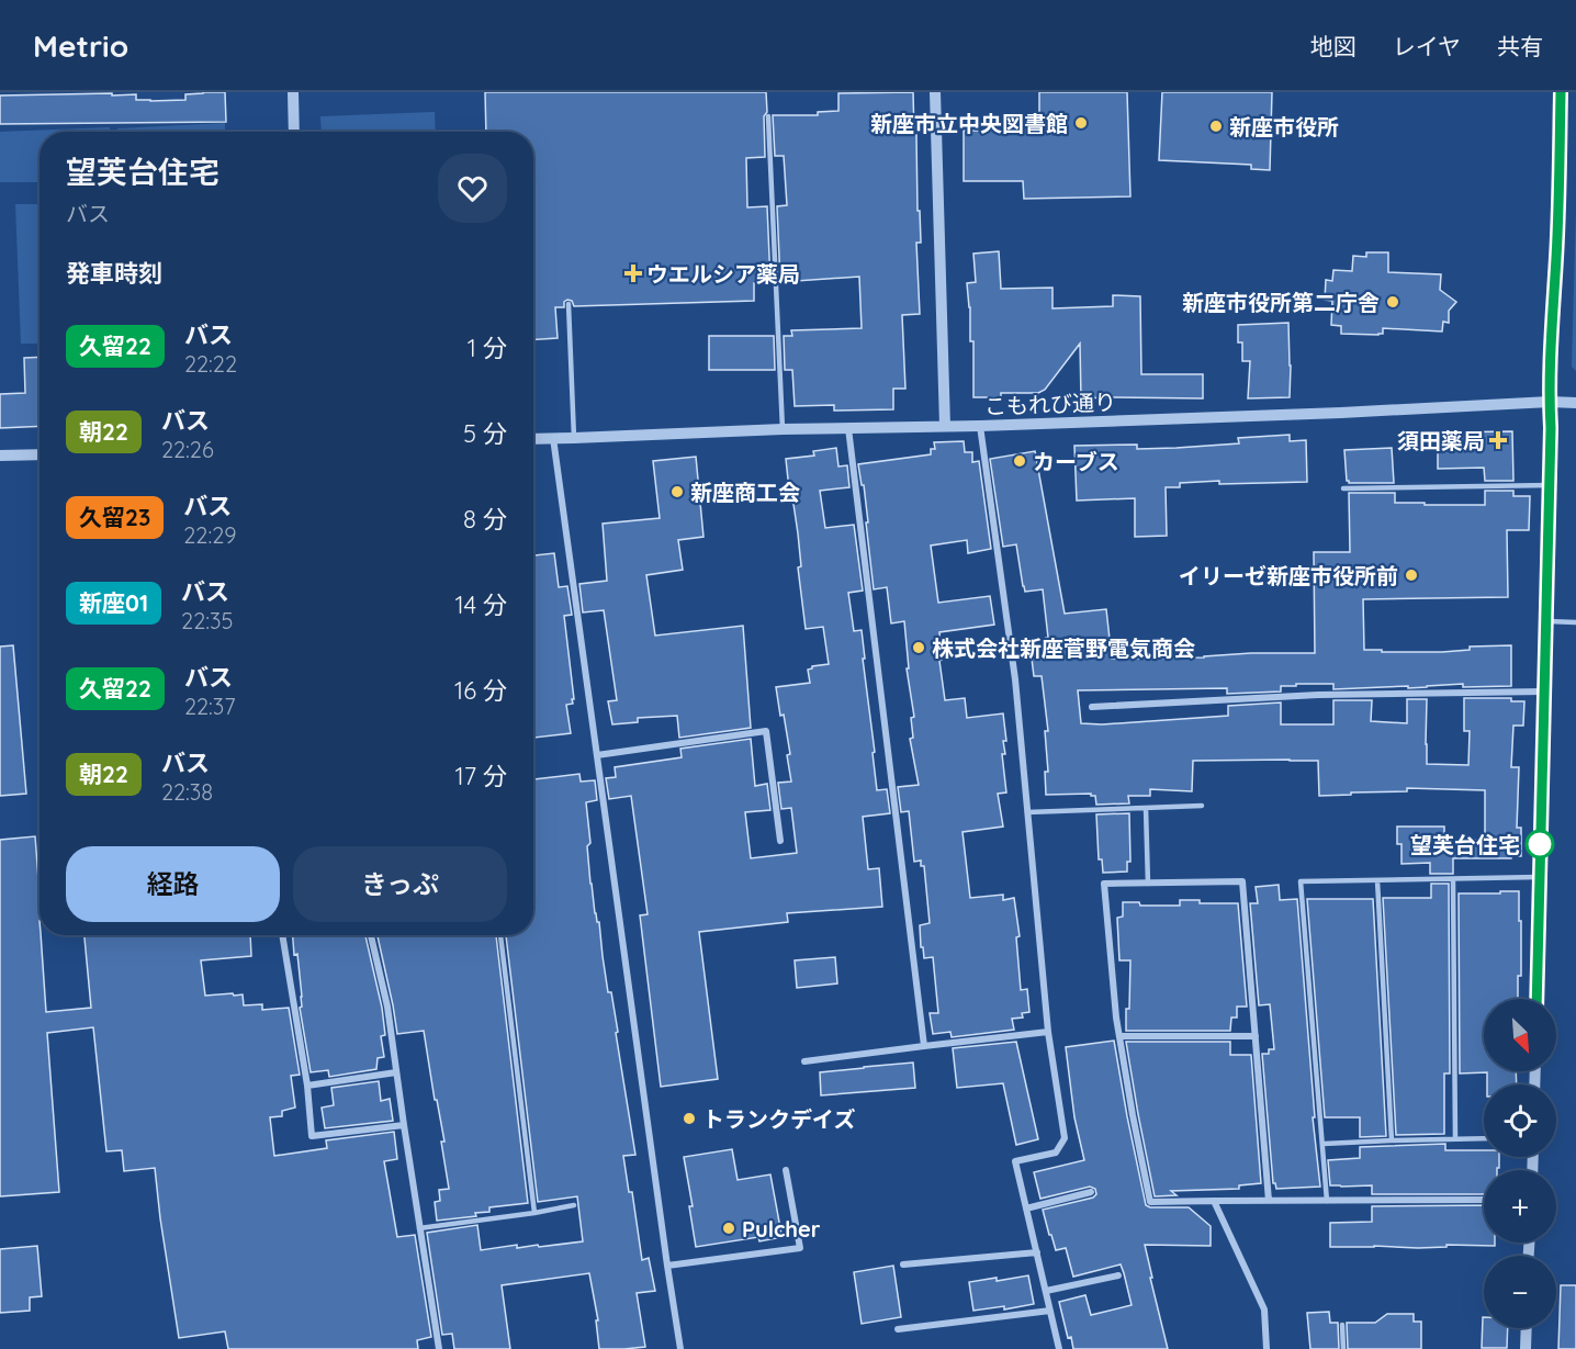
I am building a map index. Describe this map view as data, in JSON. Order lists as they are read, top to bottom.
{
  "streets": {
    "street": ["こもれび通り"]
  },
  "places": {
    "other": [
      "新座市立中央図書館",
      "新座市役所",
      "新座市役所第二庁舎",
      "カーブス",
      "新座商工会",
      "イリーゼ新座市役所前",
      "株式会社新座菅野電気商会",
      "望芙台住宅",
      "トランクデイズ",
      "Pulcher"
    ],
    "health": ["ウエルシア薬局", "須田薬局"]
  },
  "lines": ["bus line 久留22"],
  "north": "bottom right",
  "page": {
    "header": "Metrio",
    "nav": ["地図", "レイヤ", "共有"],
    "heading": [
      ["望芙台住宅", "バス"],
      "発車時刻"
    ],
    "list": [
      {
        "mark": "久留22",
        "name": "バス",
        "note": "22:22",
        "value": "1 分"
      },
      {
        "mark": "朝22",
        "name": "バス",
        "note": "22:26",
        "value": "5 分"
      },
      {
        "mark": "久留23",
        "name": "バス",
        "note": "22:29",
        "value": "8 分"
      },
      {
        "mark": "新座01",
        "name": "バス",
        "note": "22:35",
        "value": "14 分"
      },
      {
        "mark": "久留22",
        "name": "バス",
        "note": "22:37",
        "value": "16 分"
      },
      {
        "mark": "朝22",
        "name": "バス",
        "note": "22:38",
        "value": "17 分"
      }
    ],
    "buttons": ["経路", "きっぷ"],
    "map_buttons": ["+", "−"]
  }
}
